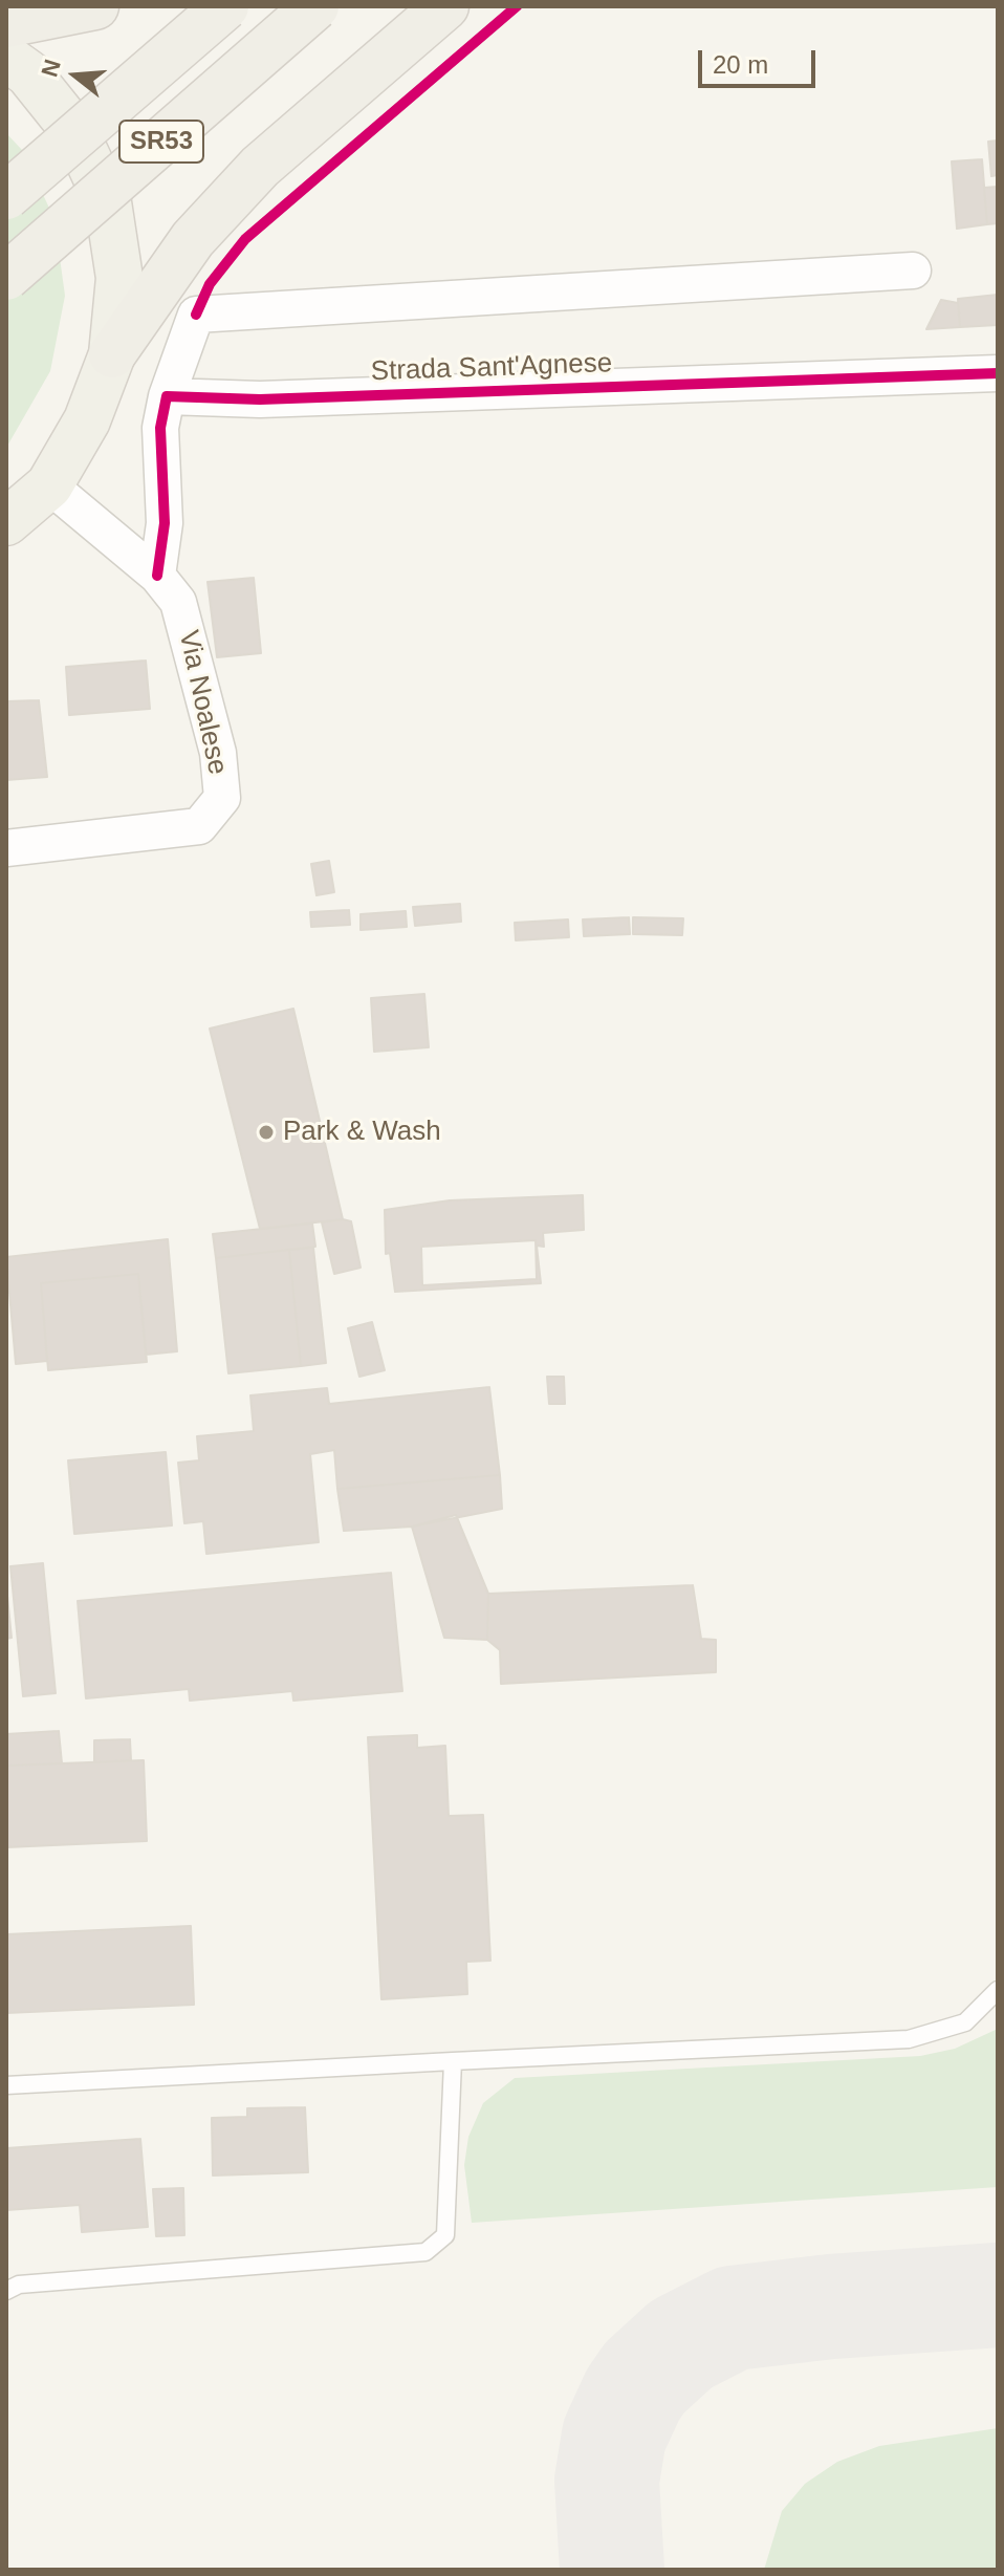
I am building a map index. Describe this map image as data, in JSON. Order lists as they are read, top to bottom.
{
  "streets": {
    "highway": ["SR53"],
    "street": ["Strada Sant'Agnese", "Via Noalese"]
  },
  "places": ["Park & Wash"],
  "scale_bar": "20 m",
  "north": "left"
}
